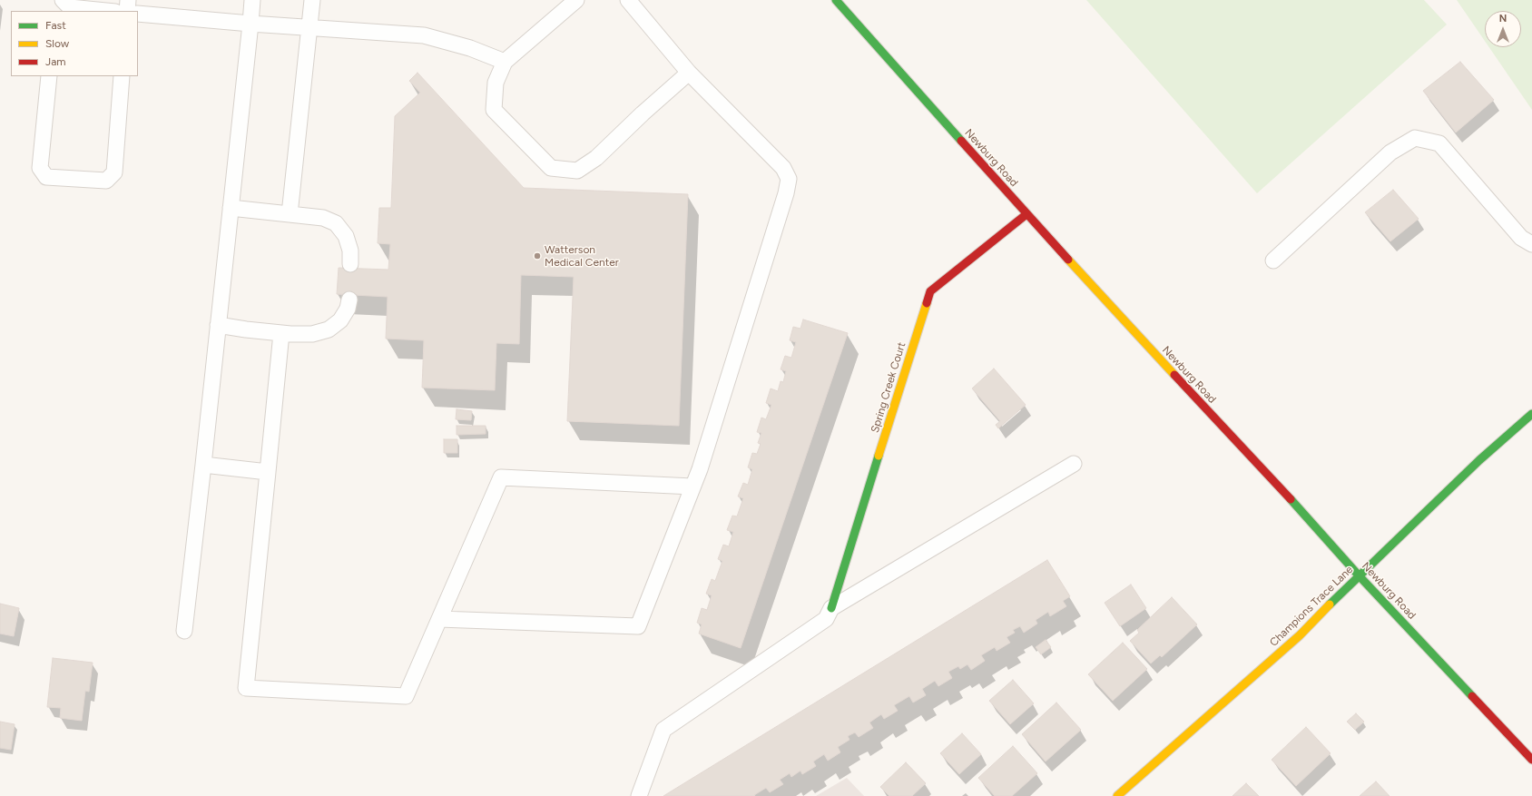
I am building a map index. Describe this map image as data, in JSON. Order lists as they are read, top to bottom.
{
  "streets": {
    "main road": ["Newburg Road", "Spring Creek Court", "Champions Trace Lane"]
  },
  "crossings": [
    ["Newburg Road", "Spring Creek Court"],
    ["Newburg Road", "Champions Trace Lane"]
  ],
  "places": ["Watterson Medical Center"],
  "legend": ["Fast", "Slow", "Jam"],
  "north": "top"
}
